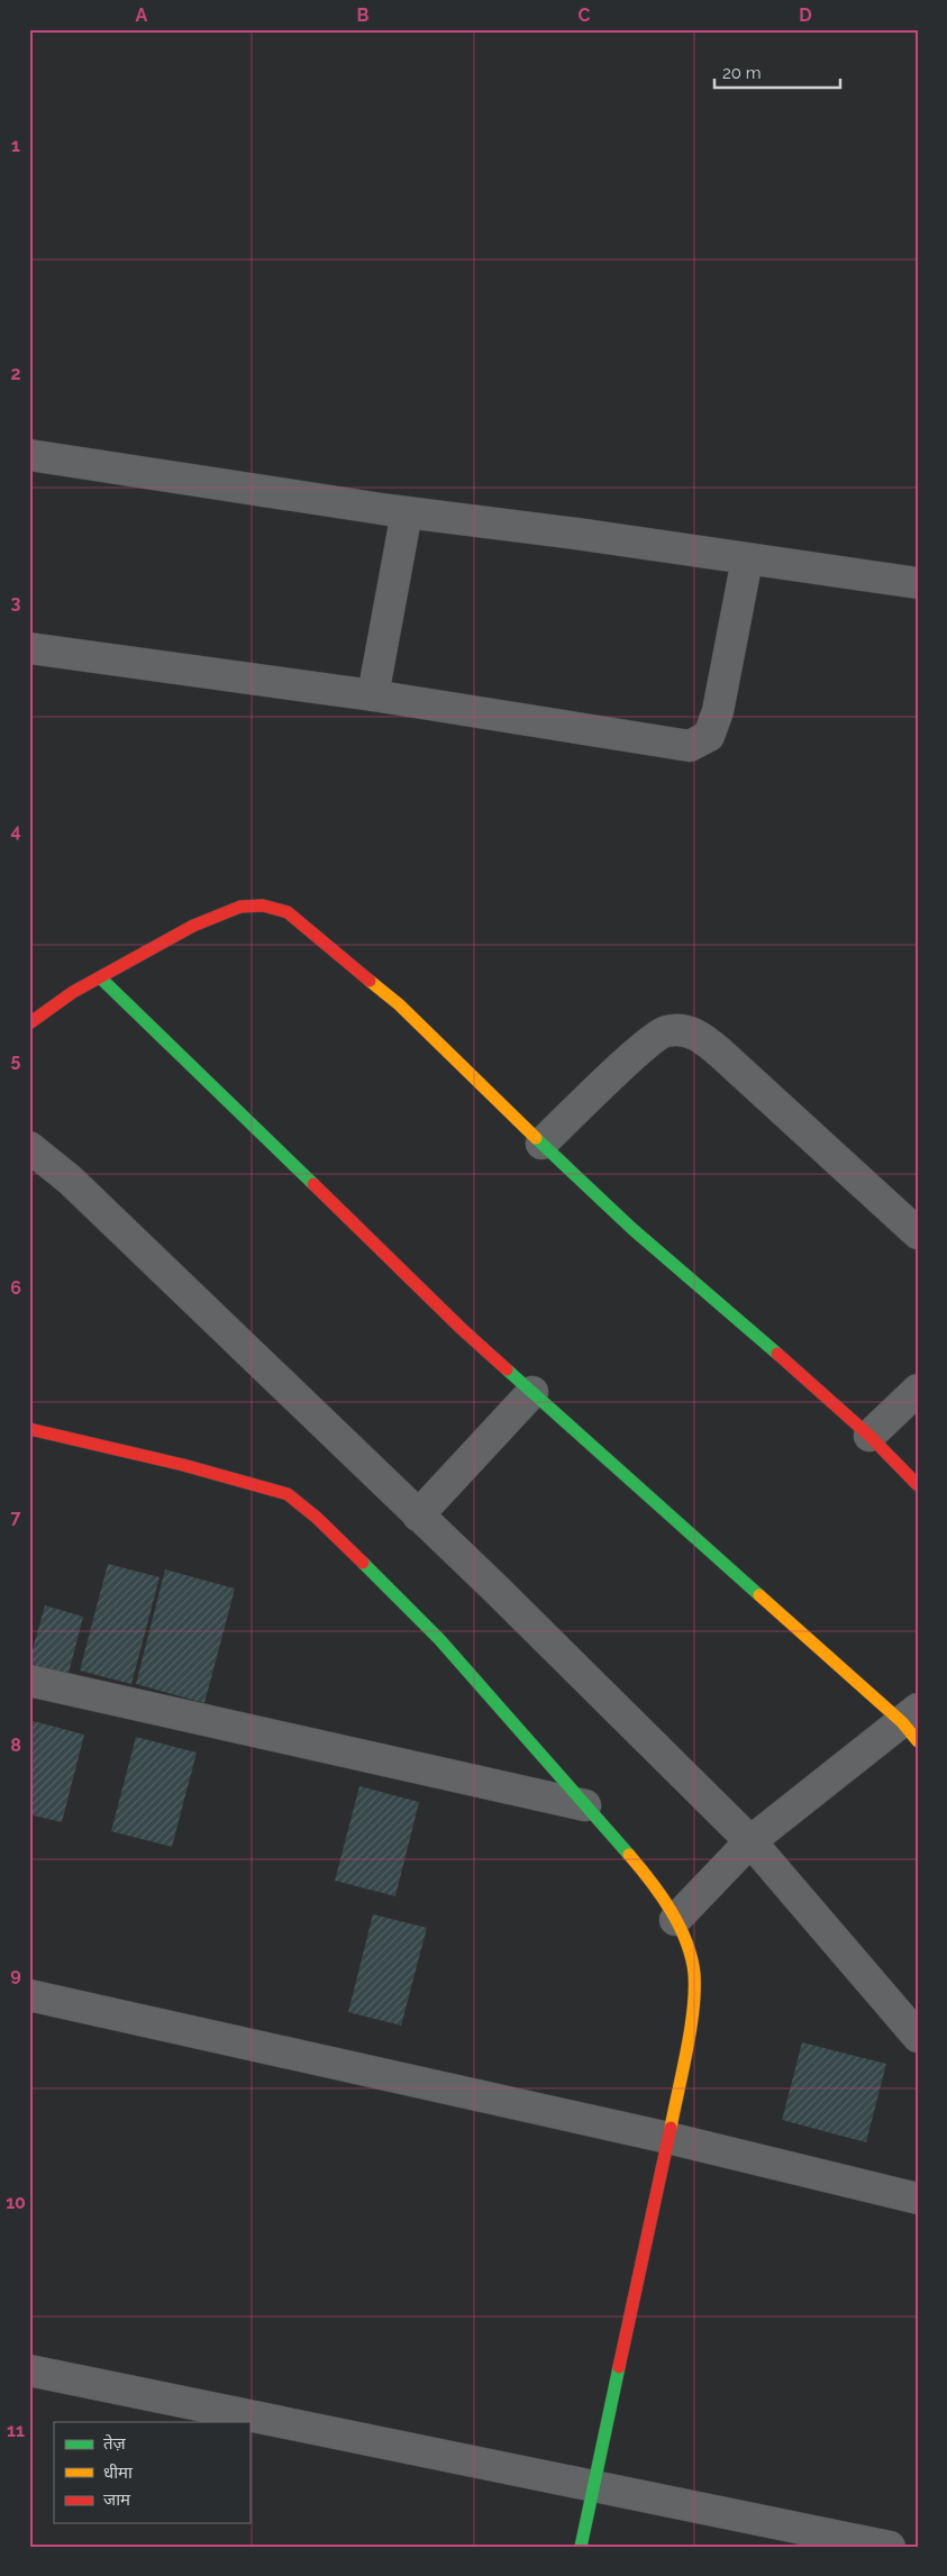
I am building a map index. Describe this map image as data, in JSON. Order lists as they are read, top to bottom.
{
  "legend": ["तेज़", "धीमा", "जाम"],
  "scale_bar": "20 m",
  "grid": {
    "columns": [
      "A",
      "B",
      "C",
      "D"
    ],
    "rows": [
      "1",
      "2",
      "3",
      "4",
      "5",
      "6",
      "7",
      "8",
      "9",
      "10",
      "11"
    ]
  }
}
